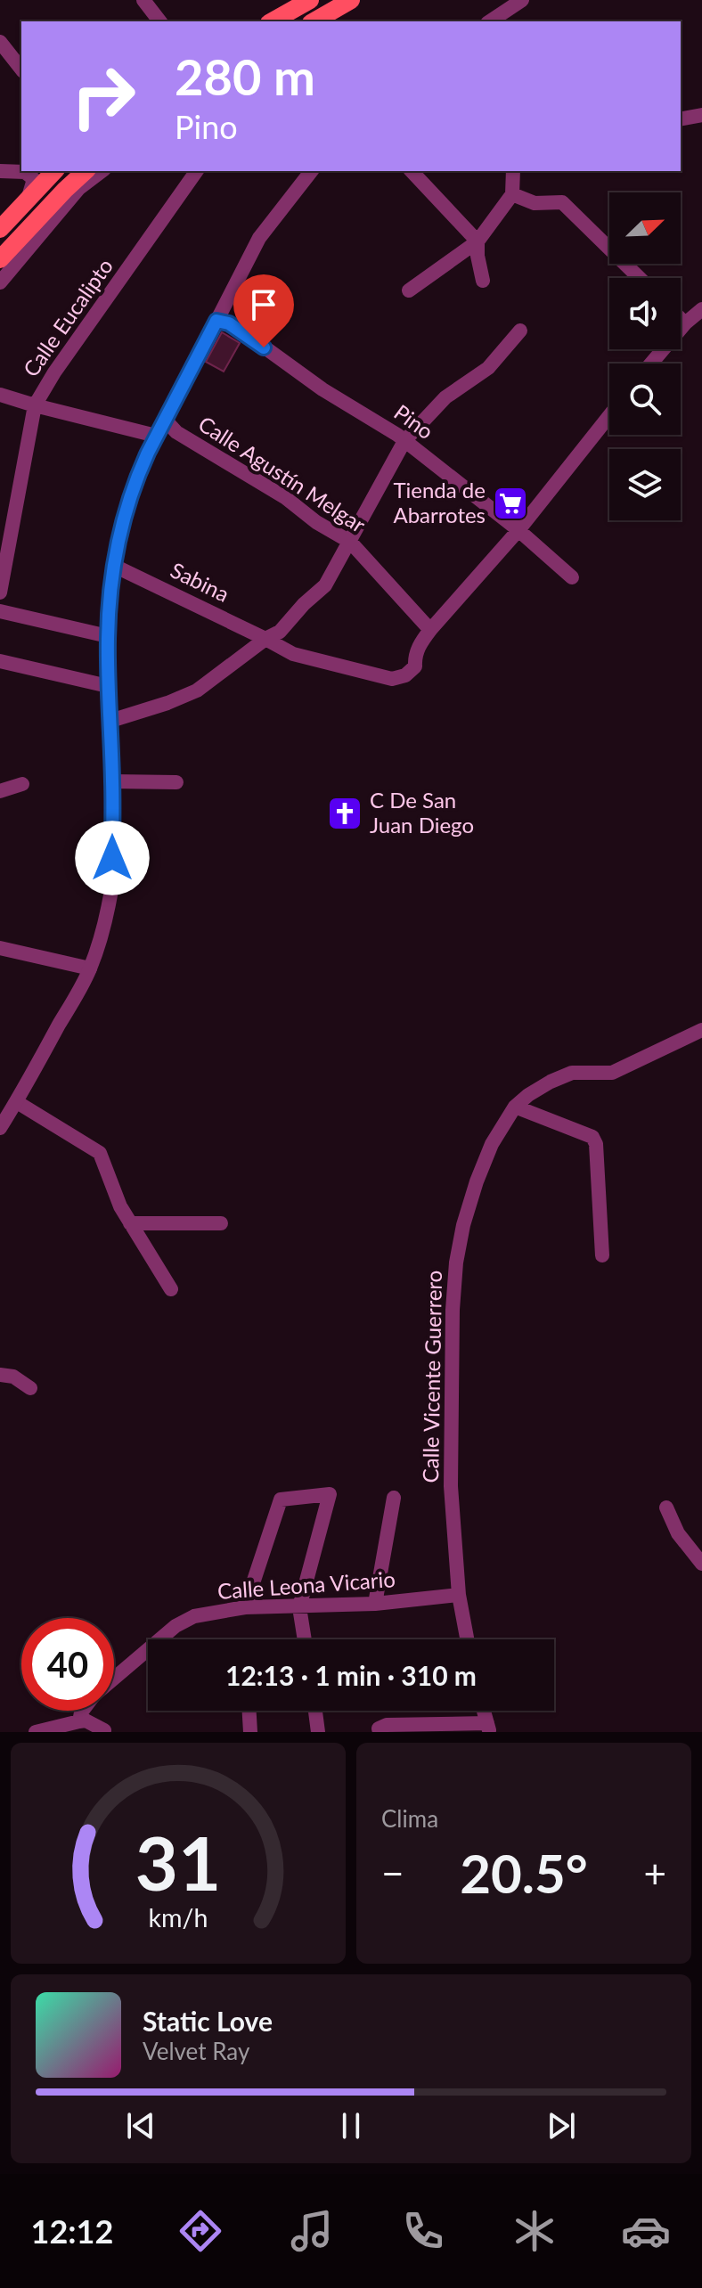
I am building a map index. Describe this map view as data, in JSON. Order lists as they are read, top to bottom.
{
  "streets": {
    "street": [
      "Calle Eucalipto",
      "Pino",
      "Calle Agustín Melgar",
      "Sabina",
      "Calle Vicente Guerrero",
      "Calle Leona Vicario"
    ]
  },
  "crossings": [
    ["Calle Agustín Melgar", "Sabina"],
    ["Calle Vicente Guerrero", "Calle Leona Vicario"]
  ],
  "places": {
    "supermarket": ["Tienda de Abarrotes"],
    "church": ["C De San Juan Diego"]
  },
  "north": "top right",
  "page": {
    "turn": ["280 m", "Pino"],
    "limit": "40",
    "trip": "12:13 · 1 min · 310 m",
    "tile": "Clima",
    "heat": ["−", "20.5°", "+"],
    "song": ["Static Love", "Velvet Ray"],
    "tabs": "12:12",
    "gauge": ["31", "km/h"]
  }
}
